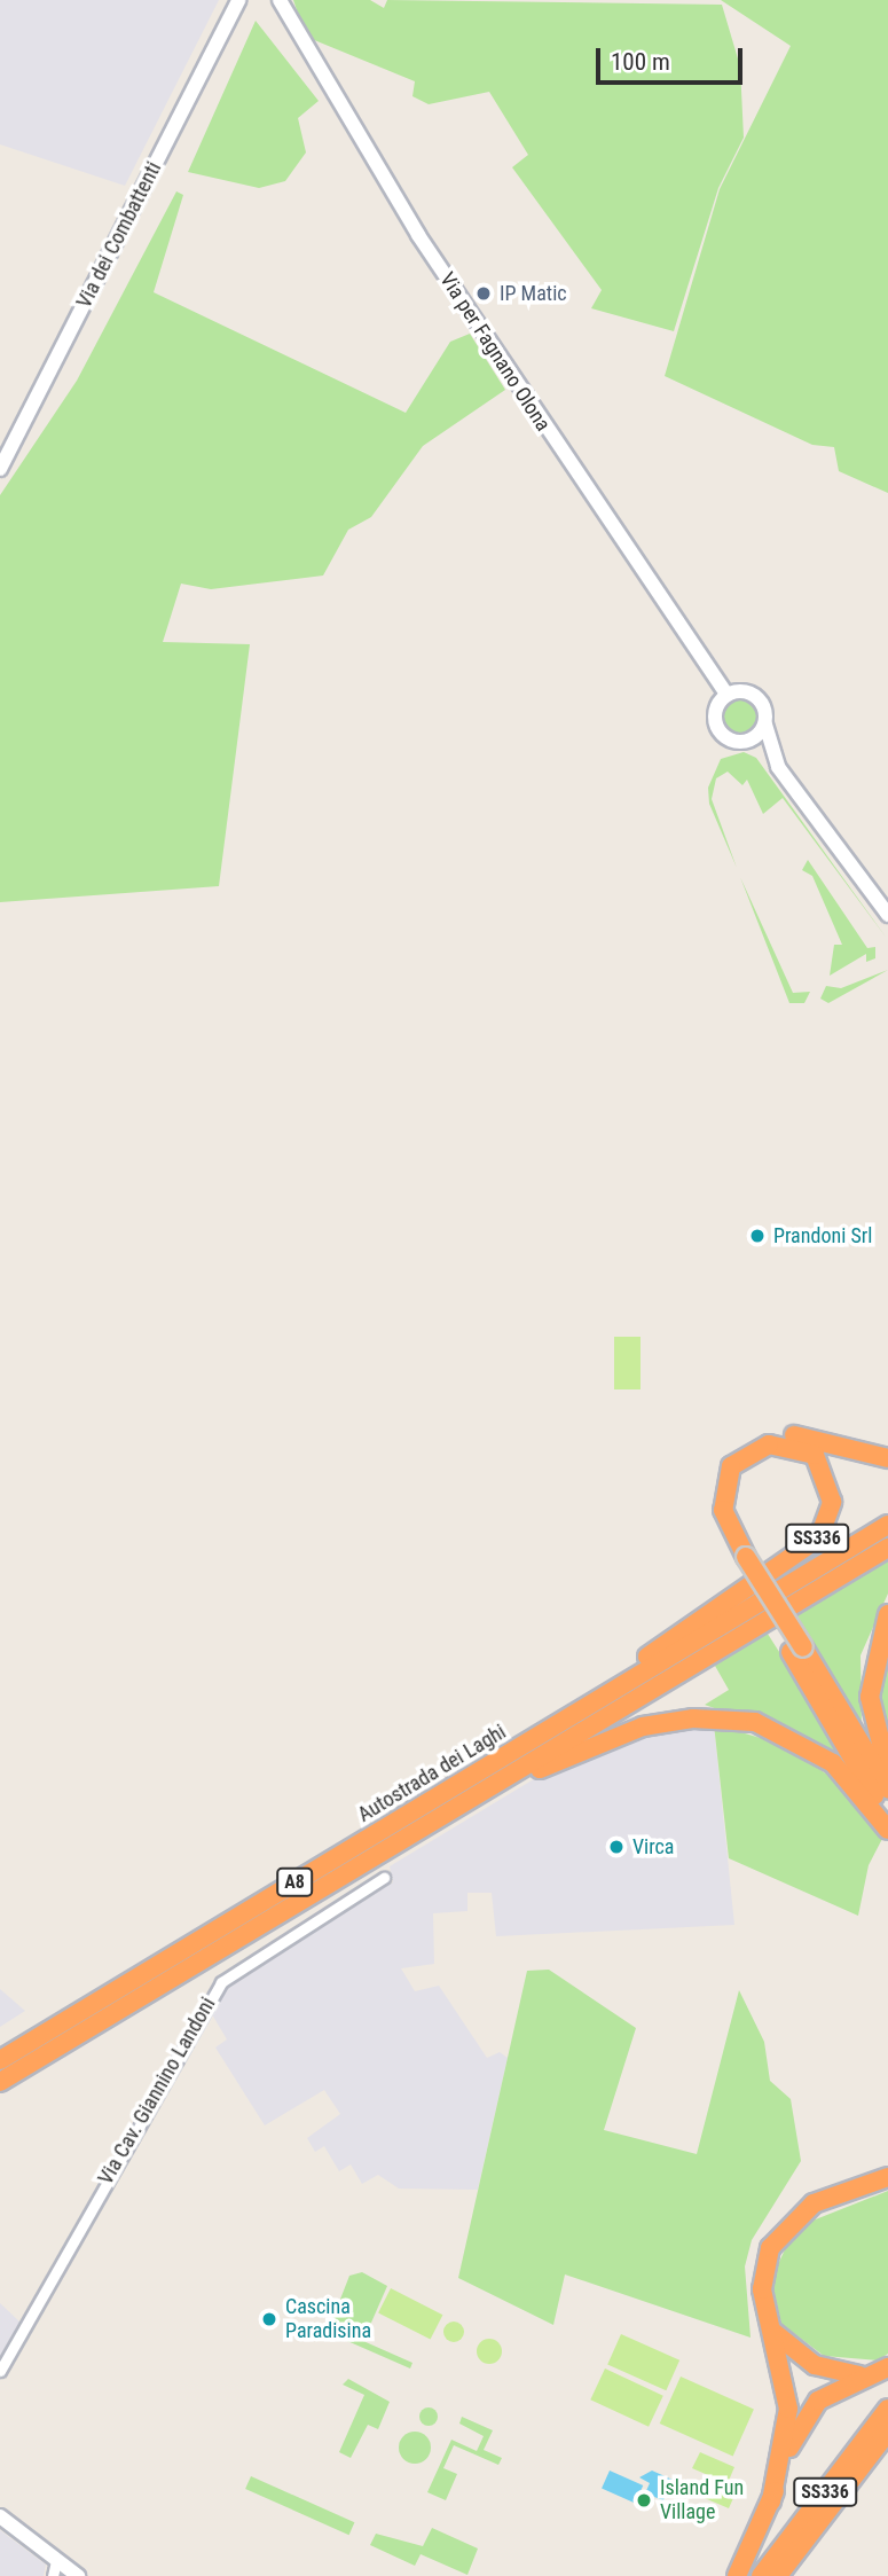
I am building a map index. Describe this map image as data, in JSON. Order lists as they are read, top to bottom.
{
  "streets": {
    "highway": ["SS336", "Autostrada dei Laghi", "A8"],
    "main road": ["Via dei Combattenti", "Via per Fagnano Olona"],
    "street": ["Via Cav. Giannino Landoni"]
  },
  "crossings": [
    ["SS336", "Autostrada dei Laghi"]
  ],
  "places": [
    "IP Matic",
    "Prandoni Srl",
    "Virca",
    "Cascina Paradisina",
    "Island Fun Village"
  ],
  "scale_bar": "100 m"
}
